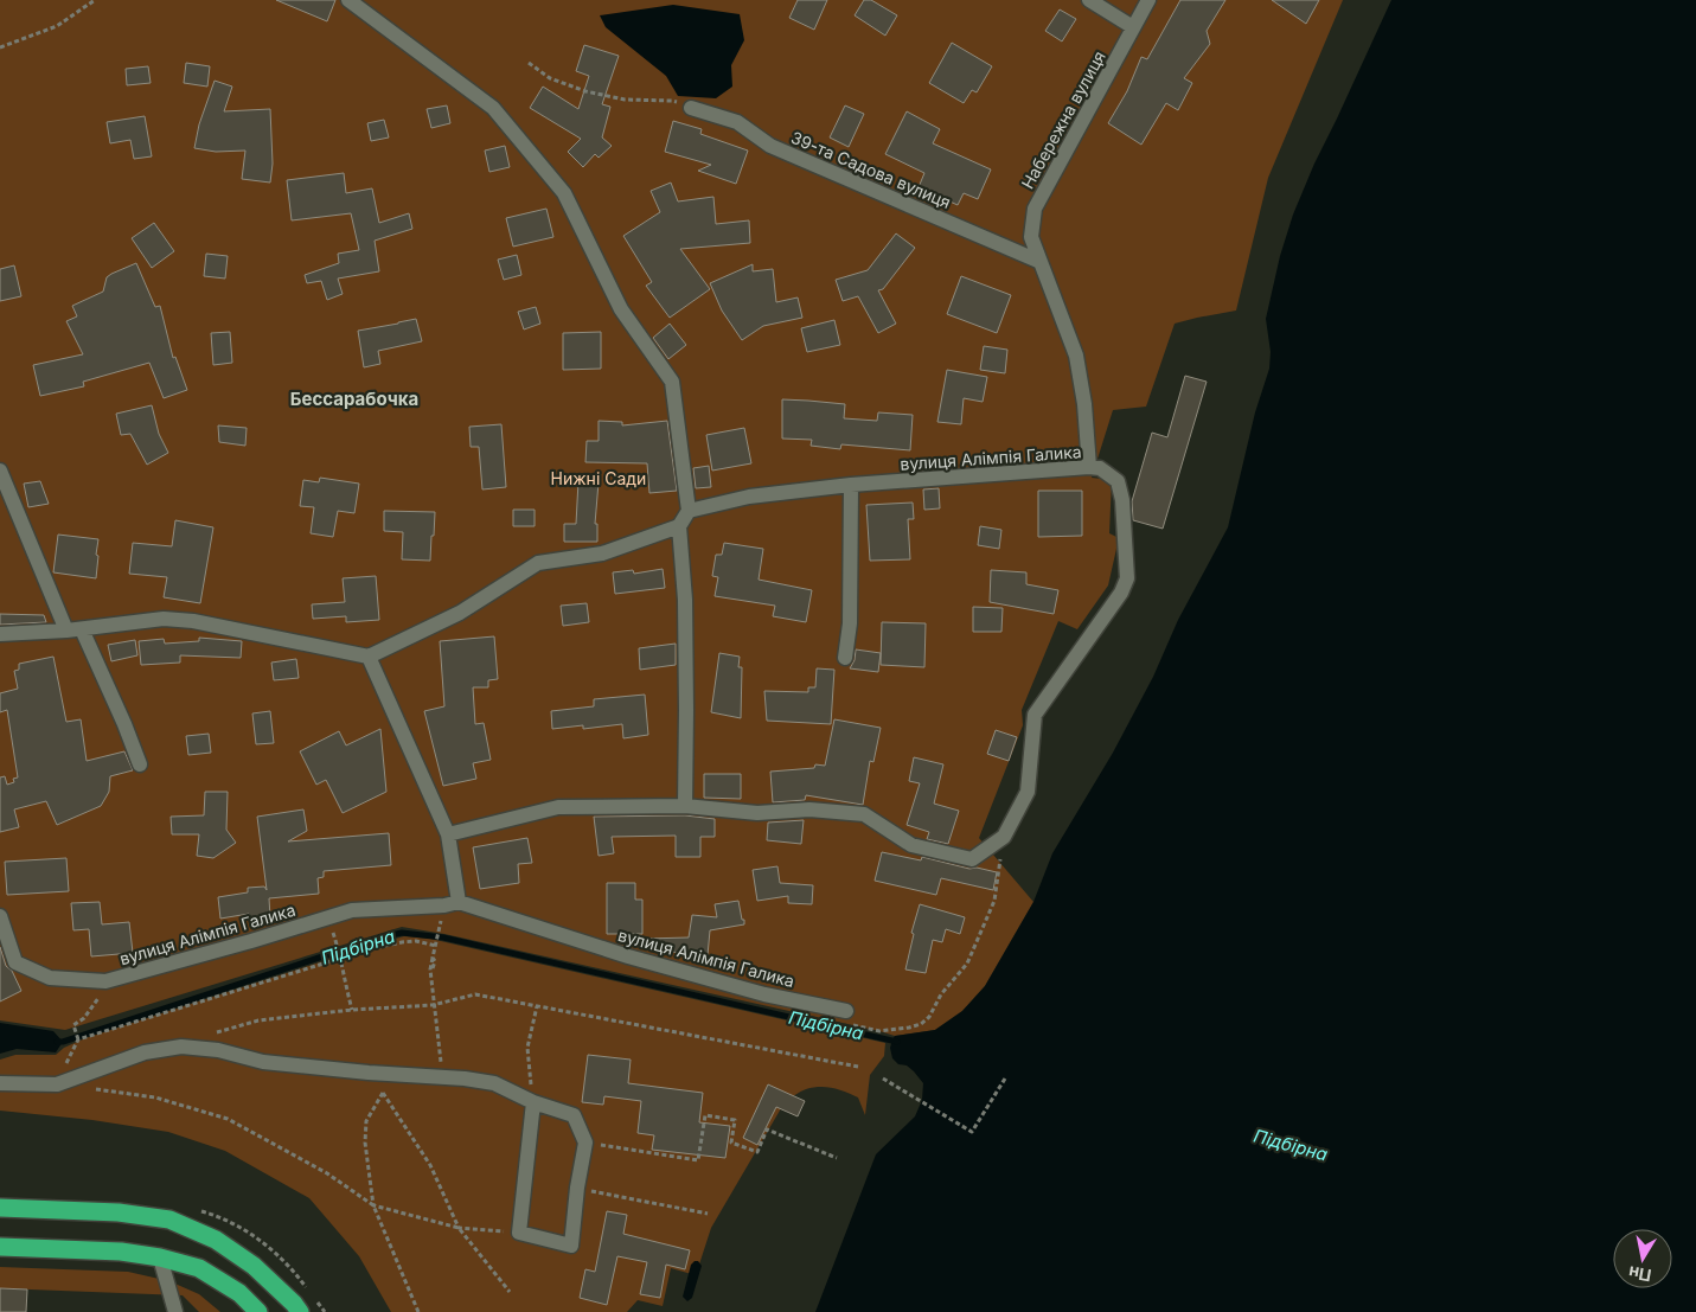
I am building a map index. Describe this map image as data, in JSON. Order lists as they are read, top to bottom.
{
  "streets": {
    "street": ["Набережна вулиця", "39-та Садова вулиця", "вулиця Алімпія Галика"]
  },
  "crossings": [
    ["Набережна вулиця", "39-та Садова вулиця"],
    ["Набережна вулиця", "вулиця Алімпія Галика"]
  ],
  "districts": ["Бессарабочка"],
  "water": ["Підбірна"],
  "parks": ["Нижні Сади"],
  "north": "bottom"
}
